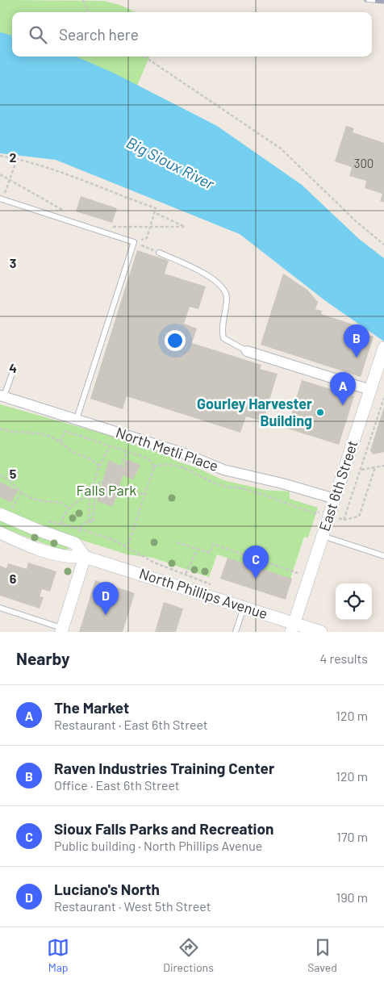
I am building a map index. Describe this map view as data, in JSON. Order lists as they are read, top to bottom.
{
  "streets": {
    "street": ["North Metli Place", "East 6th Street", "North Phillips Avenue"]
  },
  "crossings": [
    ["North Metli Place", "East 6th Street"],
    ["East 6th Street", "North Phillips Avenue"]
  ],
  "water": ["Big Sioux River"],
  "parks": ["Falls Park"],
  "places": ["Gourley Harvester Building"],
  "house_numbers": ["300"],
  "page": {
    "search": "Search here",
    "pins": [
      "B",
      "A",
      "C",
      "D"
    ],
    "heading": ["Nearby", "4 results"],
    "list": [
      {
        "mark": "A",
        "name": "The Market",
        "note": "Restaurant · East 6th Street",
        "value": "120 m"
      },
      {
        "mark": "B",
        "name": "Raven Industries Training Center",
        "note": "Office · East 6th Street",
        "value": "120 m"
      },
      {
        "mark": "C",
        "name": "Sioux Falls Parks and Recreation",
        "note": "Public building · North Phillips Avenue",
        "value": "170 m"
      },
      {
        "mark": "D",
        "name": "Luciano's North",
        "note": "Restaurant · West 5th Street",
        "value": "190 m"
      }
    ],
    "nav": ["Map", "Directions", "Saved"]
  },
  "grid": {
    "rows": [
      "2",
      "3",
      "4",
      "5",
      "6"
    ]
  }
}
